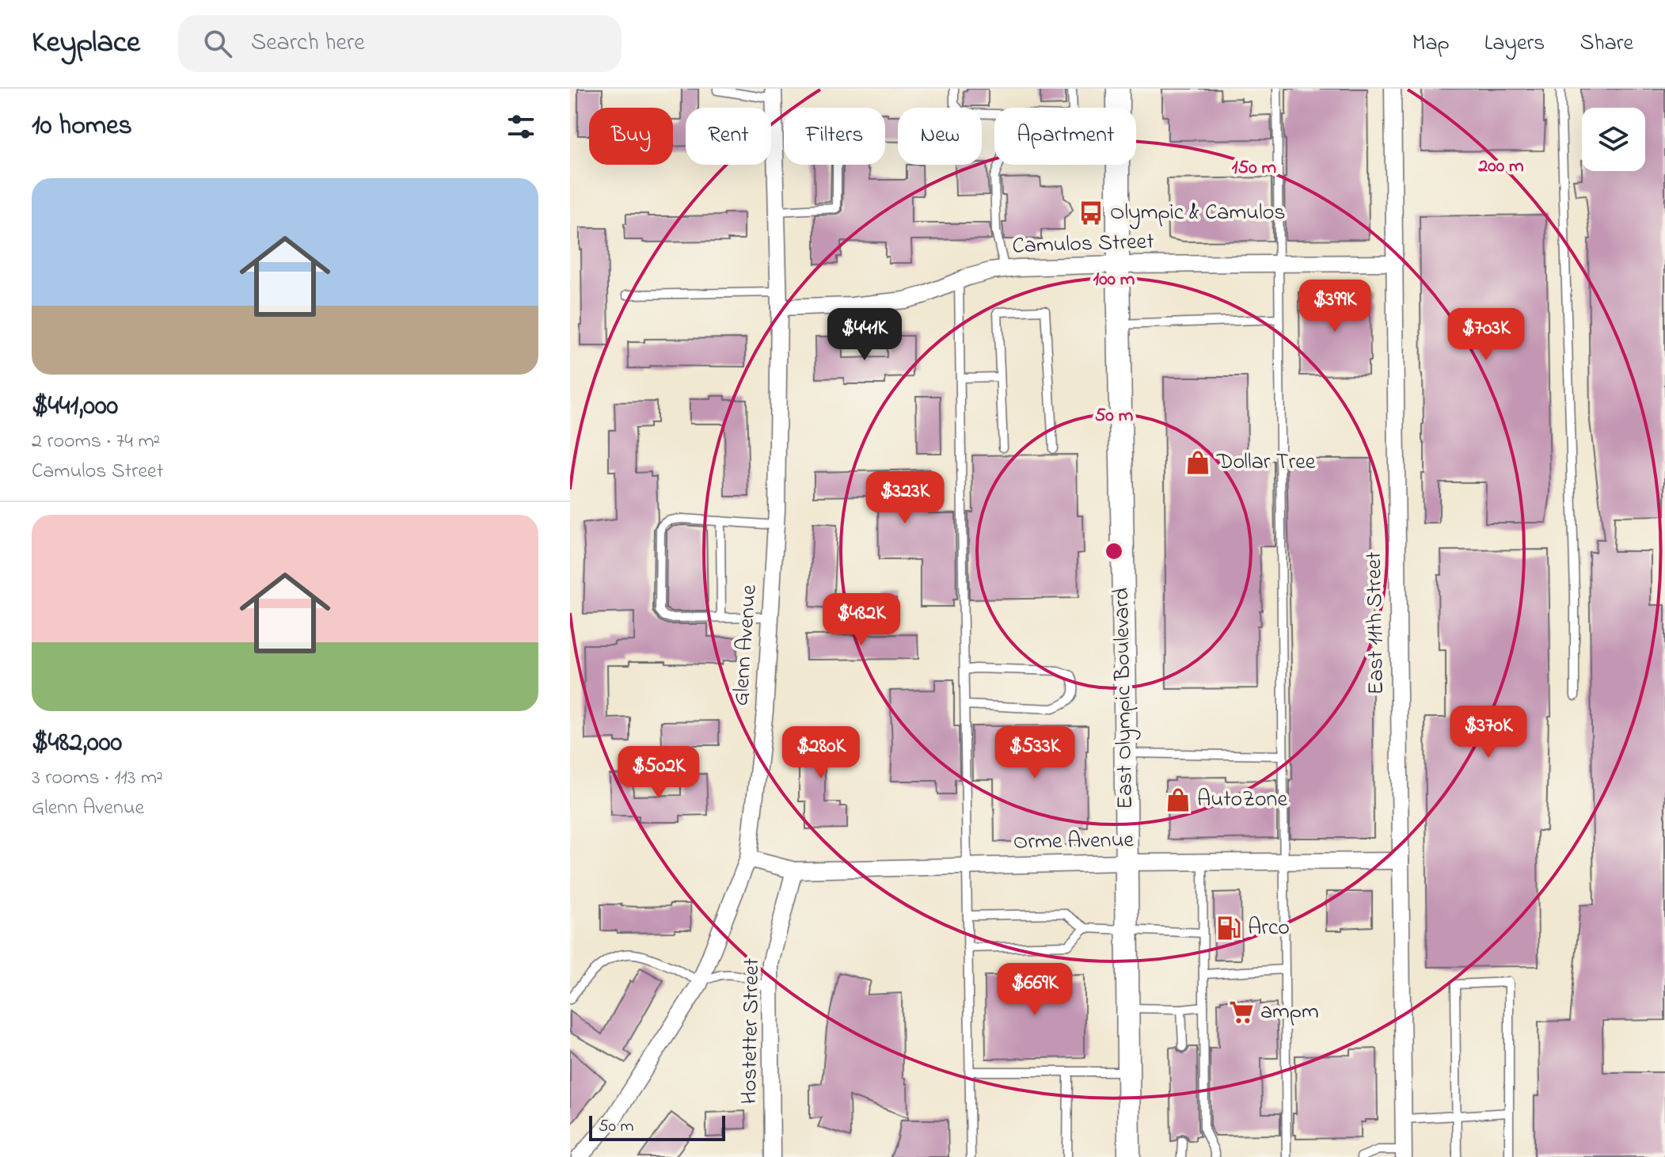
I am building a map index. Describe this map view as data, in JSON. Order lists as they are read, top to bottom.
{
  "streets": {
    "main road": ["East Olympic Boulevard"],
    "street": [
      "Camulos Street",
      "East 11th Street",
      "Glenn Avenue",
      "Orme Avenue",
      "Hostetter Street"
    ]
  },
  "crossings": [
    ["Camulos Street", "East 11th Street"],
    ["Camulos Street", "Glenn Avenue"],
    ["Camulos Street", "East Olympic Boulevard"],
    ["East 11th Street", "Orme Avenue"],
    ["Glenn Avenue", "Orme Avenue"],
    ["East Olympic Boulevard", "Orme Avenue"],
    ["Orme Avenue", "Hostetter Street"]
  ],
  "places": {
    "bus stop": ["Olympic & Camulos"],
    "shop": ["Dollar Tree", "AutoZone"],
    "fuel station": ["Arco"],
    "supermarket": ["ampm"]
  },
  "scale_bar": "50 m",
  "page": {
    "header": "Keyplace",
    "search": "Search here",
    "nav": ["Map", "Layers", "Share"],
    "heading": "10 homes",
    "chip": [
      "Buy",
      "Rent",
      "Filters",
      "New",
      "Apartment"
    ],
    "list": [
      {
        "name": "$441,000",
        "note": "2 rooms · 74 m² · Camulos Street"
      },
      {
        "name": "$482,000",
        "note": "3 rooms · 113 m² · Glenn Avenue"
      }
    ],
    "price": [
      "$399K",
      "$441K",
      "$703K",
      "$323K",
      "$482K",
      "$370K",
      "$280K",
      "$533K",
      "$502K",
      "$669K"
    ],
    "scale": "50 m"
  },
  "rings": [
    "200 m",
    "150 m",
    "100 m",
    "50 m"
  ]
}
